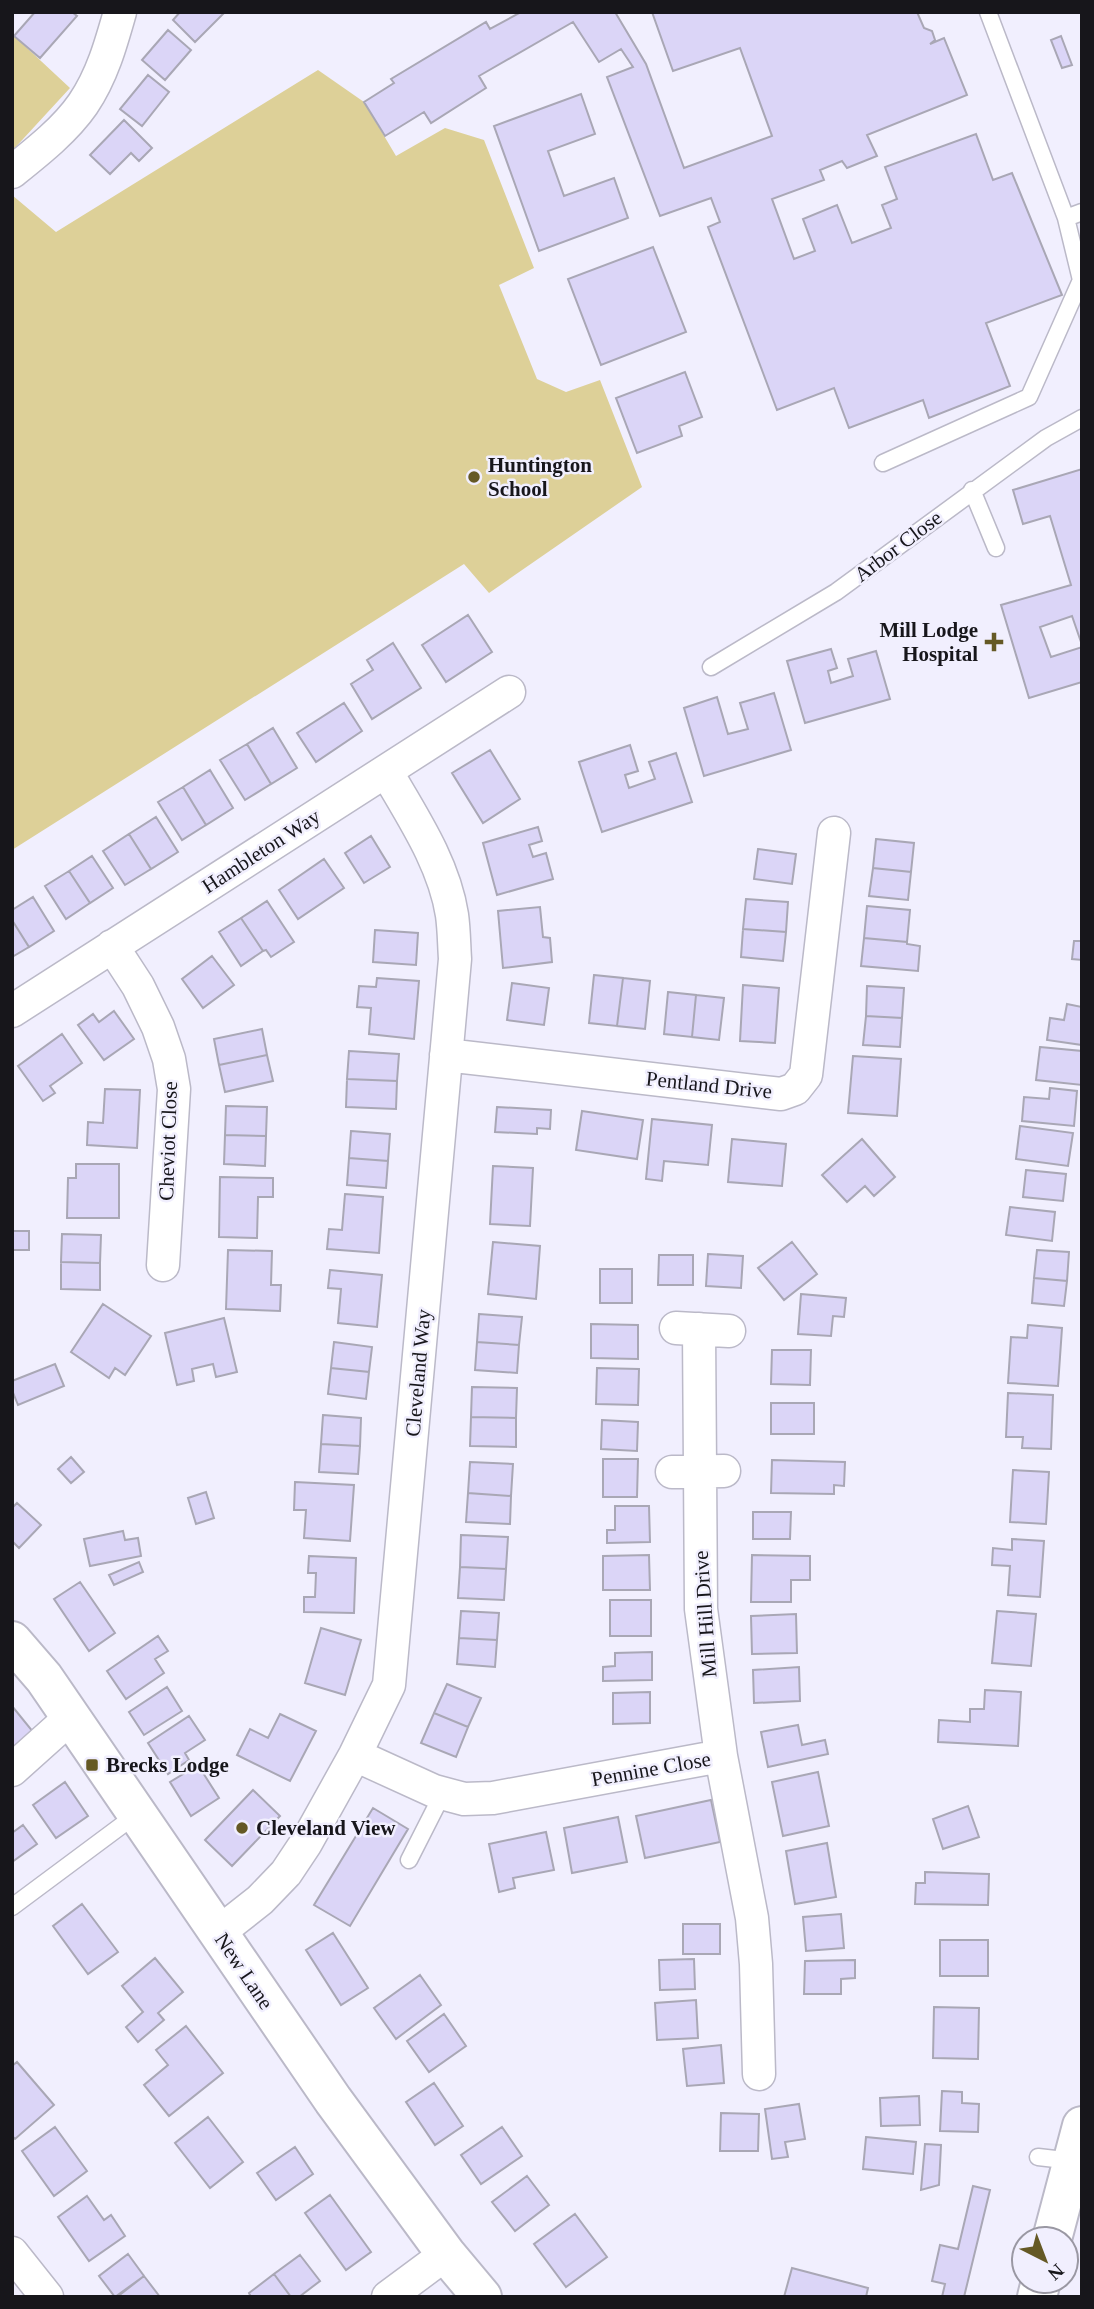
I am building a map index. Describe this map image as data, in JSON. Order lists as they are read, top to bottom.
{
  "streets": {
    "street": [
      "Hambleton Way",
      "Pentland Drive",
      "Cheviot Close",
      "Cleveland Way",
      "Mill Hill Drive",
      "Pennine Close",
      "New Lane"
    ],
    "lane": ["Arbor Close"]
  },
  "crossings": [
    ["Hambleton Way", "Cheviot Close"],
    ["Hambleton Way", "Cleveland Way"],
    ["Pentland Drive", "Cleveland Way"],
    ["Cleveland Way", "Pennine Close"],
    ["Cleveland Way", "New Lane"],
    ["Mill Hill Drive", "Pennine Close"]
  ],
  "places": {
    "other": ["Huntington School", "Cleveland View"],
    "health": ["Mill Lodge Hospital"],
    "transit": ["Brecks Lodge"]
  },
  "north": "bottom right"
}
